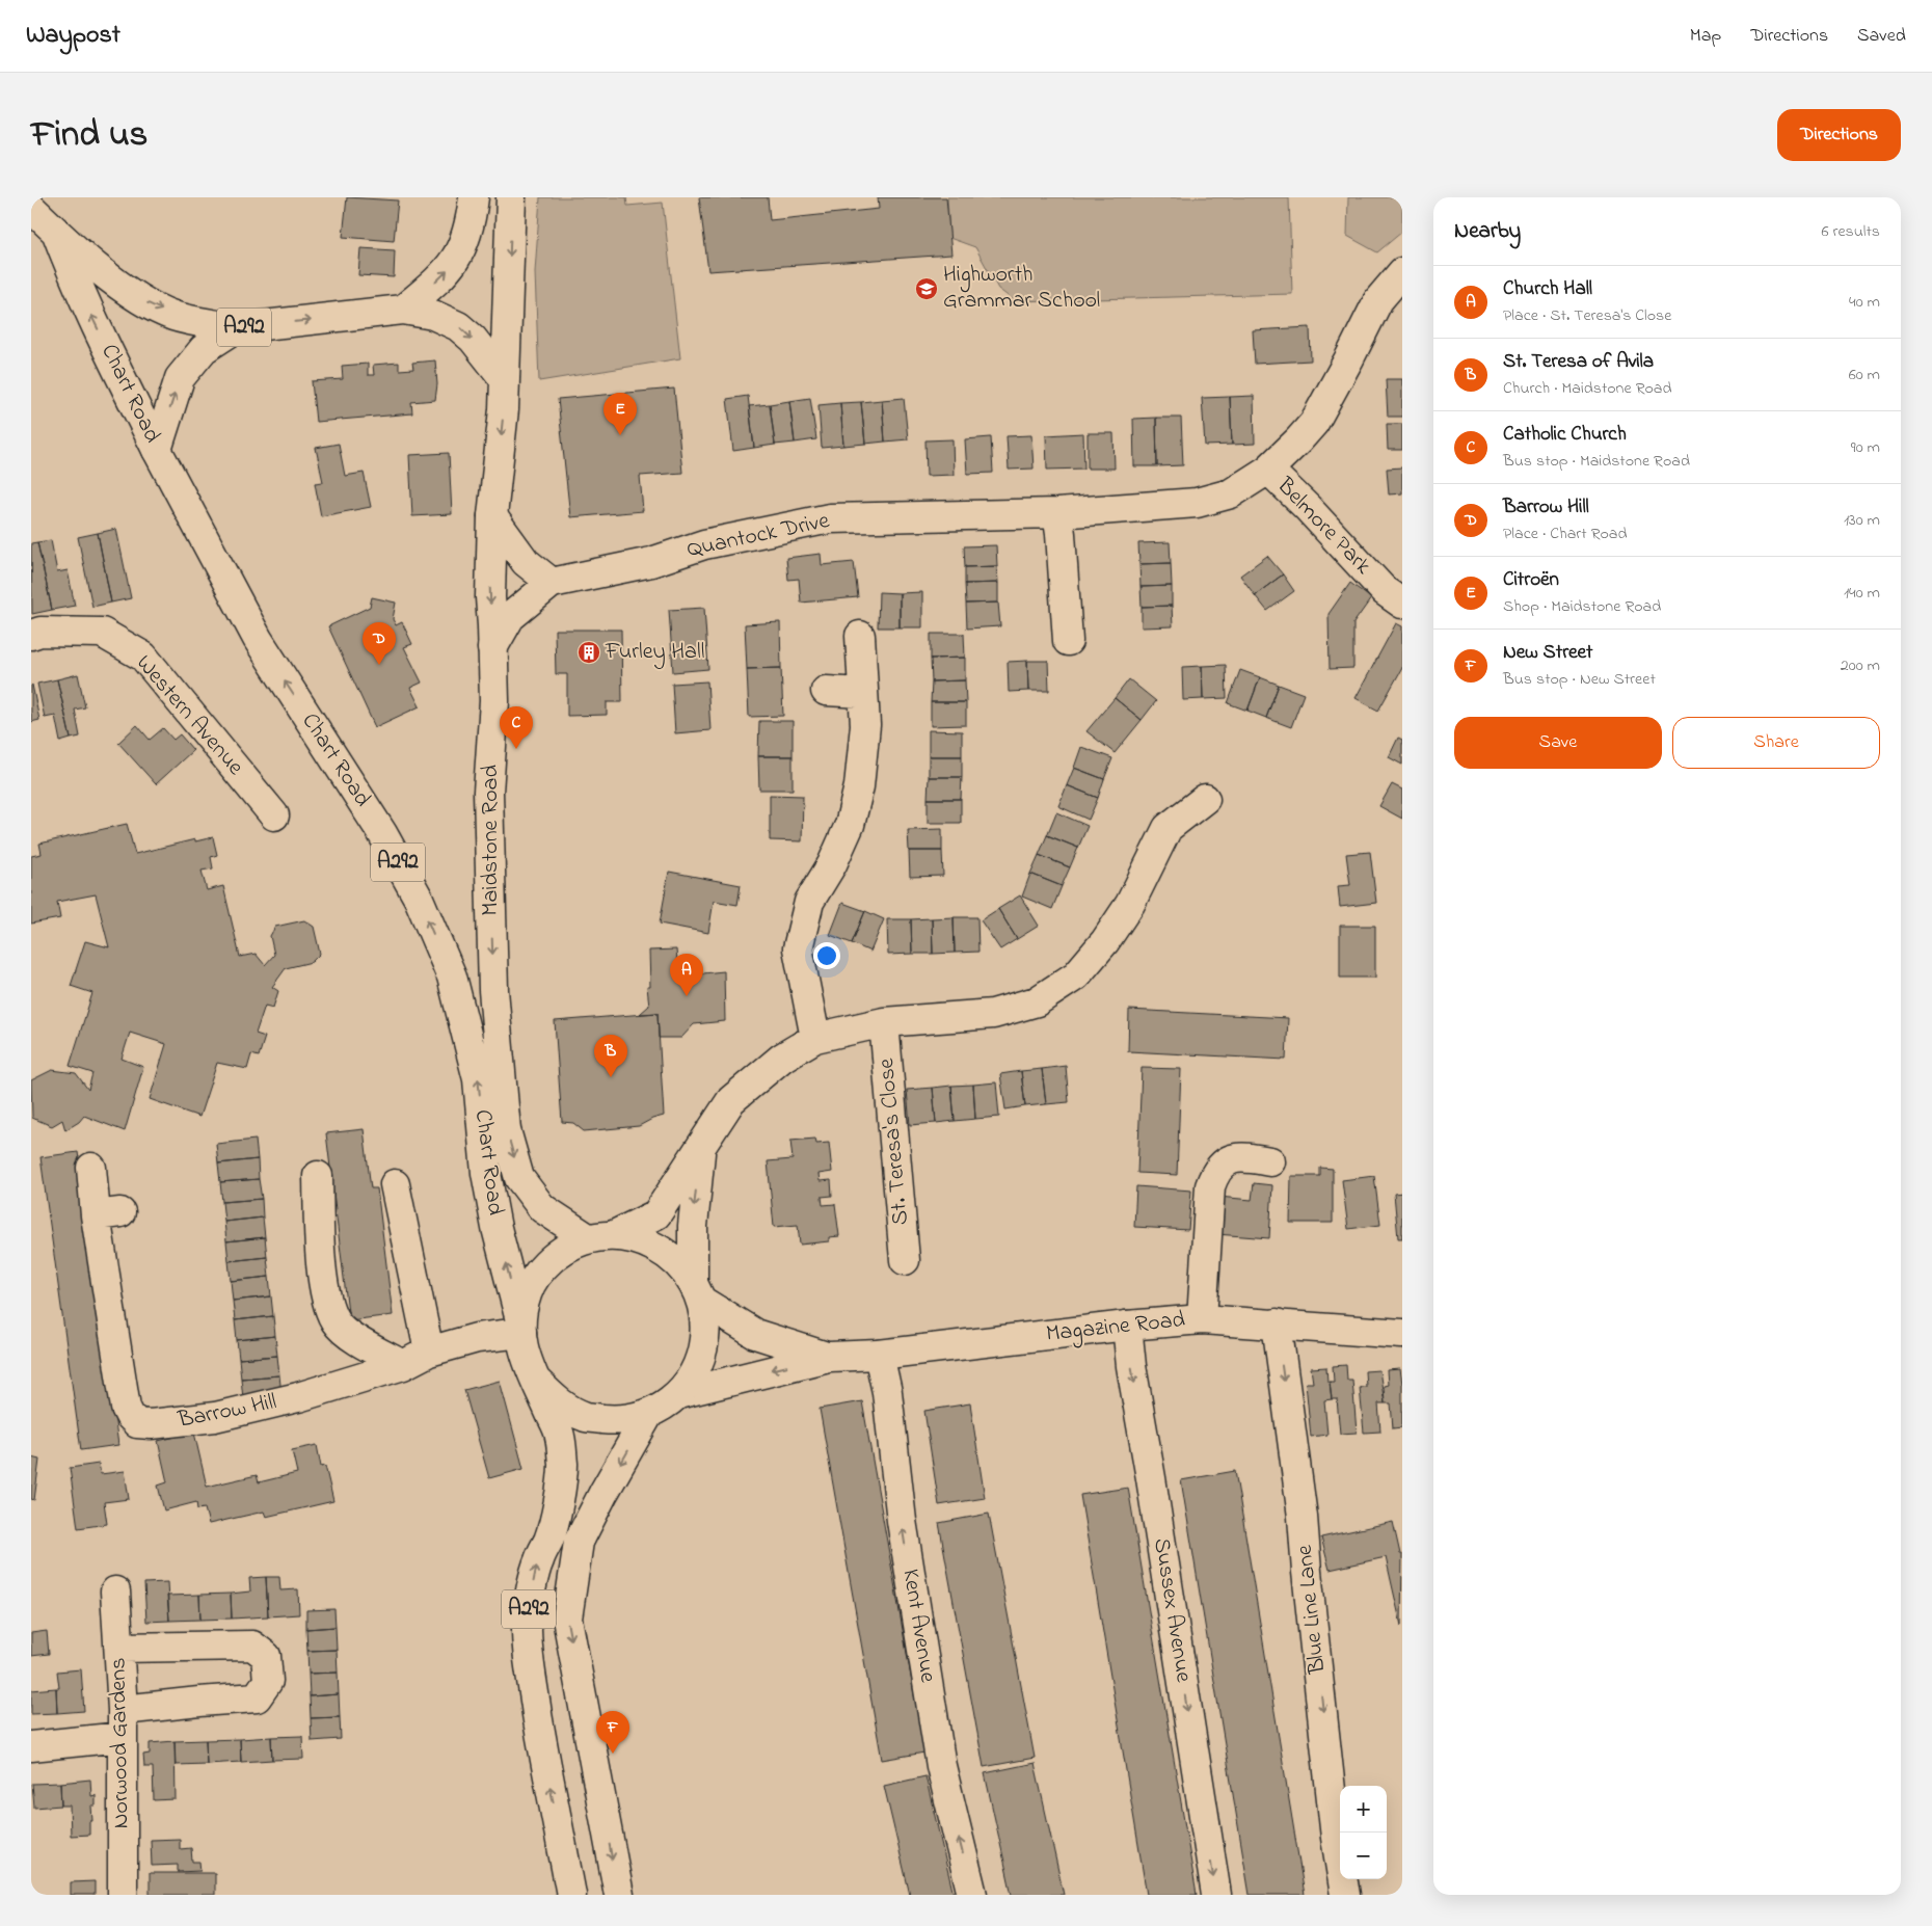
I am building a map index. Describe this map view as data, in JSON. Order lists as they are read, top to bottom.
{
  "streets": {
    "street": [
      "A292",
      "Chart Road",
      "Belmore Park",
      "Quantock Drive",
      "Western Avenue",
      "Maidstone Road",
      "St. Teresa's Close",
      "Magazine Road",
      "Barrow Hill",
      "Blue Line Lane",
      "Sussex Avenue",
      "Kent Avenue",
      "Norwood Gardens"
    ]
  },
  "crossings": [
    ["A292", "Chart Road"],
    ["A292", "Maidstone Road"],
    ["A292", "St. Teresa's Close"],
    ["A292", "Magazine Road"],
    ["A292", "Barrow Hill"],
    ["Chart Road", "Maidstone Road"],
    ["Chart Road", "St. Teresa's Close"],
    ["Chart Road", "Magazine Road"],
    ["Chart Road", "Barrow Hill"],
    ["Belmore Park", "Quantock Drive"],
    ["Quantock Drive", "Maidstone Road"],
    ["Maidstone Road", "St. Teresa's Close"],
    ["Maidstone Road", "Magazine Road"],
    ["Maidstone Road", "Barrow Hill"],
    ["St. Teresa's Close", "Magazine Road"],
    ["St. Teresa's Close", "Barrow Hill"],
    ["Magazine Road", "Barrow Hill"],
    ["Magazine Road", "Blue Line Lane"],
    ["Magazine Road", "Sussex Avenue"],
    ["Magazine Road", "Kent Avenue"]
  ],
  "one_way": [
    "Maidstone Road",
    "Blue Line Lane",
    "Sussex Avenue",
    "Kent Avenue"
  ],
  "places": {
    "school or university": ["Highworth Grammar School"],
    "building": ["Furley Hall"]
  },
  "page": {
    "header": "Waypost",
    "nav": ["Map", "Directions", "Saved"],
    "title": "Find us",
    "buttons": [
      "Directions",
      ["Save", "Share"]
    ],
    "heading": ["Nearby", "6 results"],
    "list": [
      {
        "mark": "A",
        "name": "Church Hall",
        "note": "Place · St. Teresa's Close",
        "value": "40 m"
      },
      {
        "mark": "B",
        "name": "St. Teresa of Avila",
        "note": "Church · Maidstone Road",
        "value": "60 m"
      },
      {
        "mark": "C",
        "name": "Catholic Church",
        "note": "Bus stop · Maidstone Road",
        "value": "90 m"
      },
      {
        "mark": "D",
        "name": "Barrow Hill",
        "note": "Place · Chart Road",
        "value": "130 m"
      },
      {
        "mark": "E",
        "name": "Citroën",
        "note": "Shop · Maidstone Road",
        "value": "140 m"
      },
      {
        "mark": "F",
        "name": "New Street",
        "note": "Bus stop · New Street",
        "value": "200 m"
      }
    ],
    "pins": [
      "E",
      "D",
      "C",
      "A",
      "B",
      "F"
    ],
    "map_buttons": ["+", "−"]
  }
}
